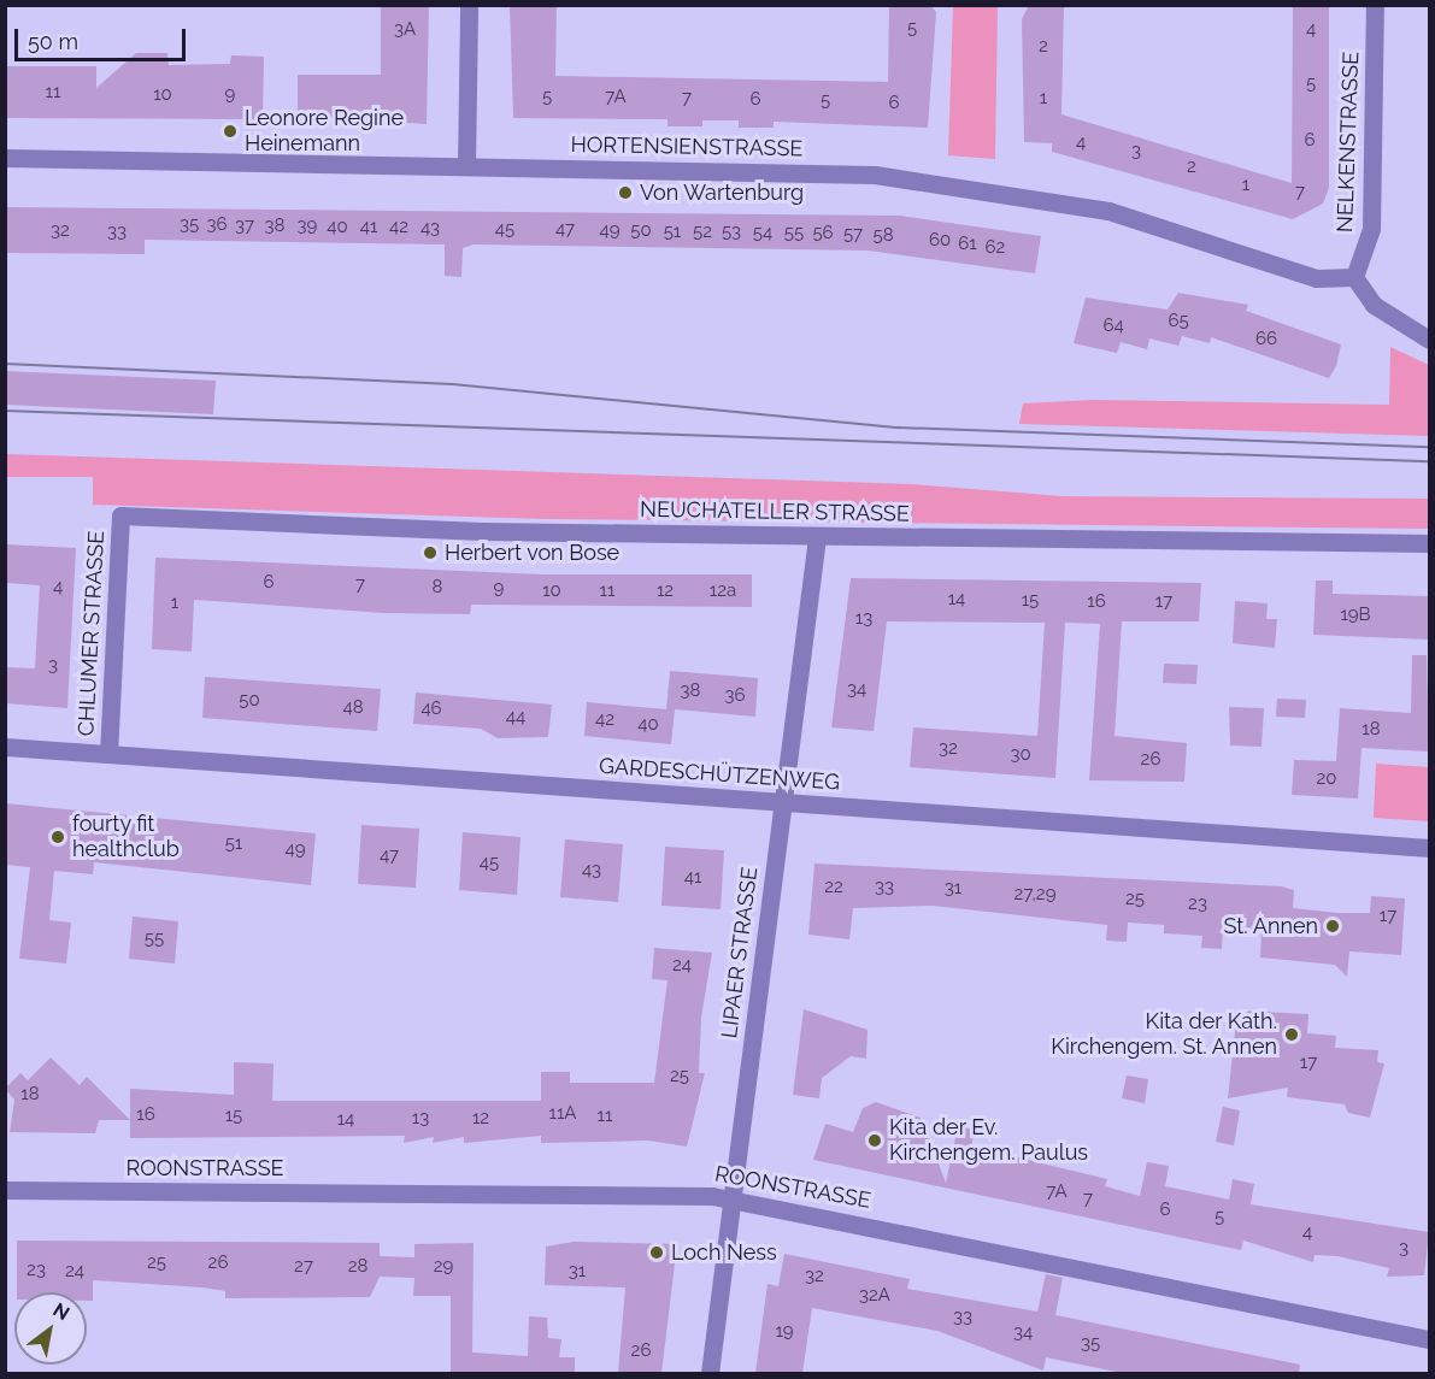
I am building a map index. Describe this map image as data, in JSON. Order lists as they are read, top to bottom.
{
  "streets": {
    "street": [
      "NELKENSTRASSE",
      "HORTENSIENSTRASSE",
      "NEUCHATELLER STRASSE",
      "CHLUMER STRASSE",
      "GARDESCHÜTZENWEG",
      "LIPAER STRASSE",
      "ROONSTRASSE"
    ]
  },
  "crossings": [
    ["NELKENSTRASSE", "HORTENSIENSTRASSE"],
    ["NEUCHATELLER STRASSE", "CHLUMER STRASSE"],
    ["NEUCHATELLER STRASSE", "LIPAER STRASSE"],
    ["CHLUMER STRASSE", "GARDESCHÜTZENWEG"],
    ["GARDESCHÜTZENWEG", "LIPAER STRASSE"],
    ["LIPAER STRASSE", "ROONSTRASSE"]
  ],
  "places": [
    "Leonore Regine Heinemann",
    "Von Wartenburg",
    "Herbert von Bose",
    "fourty fit healthclub",
    "St. Annen",
    "Kita der Kath. Kirchengem. St. Annen",
    "Kita der Ev. Kirchengem. Paulus",
    "Loch Ness"
  ],
  "house_numbers": [
    "5",
    "3A",
    "4",
    "2",
    "5",
    "11",
    "10",
    "9",
    "5",
    "7A",
    "7",
    "1",
    "6",
    "5",
    "6",
    "6",
    "4",
    "3",
    "2",
    "1",
    "7",
    "35",
    "36",
    "37",
    "38",
    "39",
    "40",
    "41",
    "42",
    "43",
    "45",
    "47",
    "32",
    "49",
    "50",
    "33",
    "51",
    "52",
    "53",
    "54",
    "55",
    "56",
    "57",
    "58",
    "60",
    "61",
    "62",
    "65",
    "64",
    "66",
    "6",
    "7",
    "4",
    "8",
    "9",
    "10",
    "11",
    "12",
    "12a",
    "14",
    "15",
    "16",
    "17",
    "1",
    "19B",
    "13",
    "3",
    "34",
    "38",
    "36",
    "50",
    "48",
    "46",
    "44",
    "42",
    "40",
    "18",
    "32",
    "30",
    "26",
    "20",
    "51",
    "49",
    "47",
    "45",
    "43",
    "41",
    "22",
    "33",
    "31",
    "27,29",
    "25",
    "23",
    "17",
    "55",
    "24",
    "17",
    "25",
    "18",
    "11A",
    "16",
    "15",
    "11",
    "13",
    "12",
    "14",
    "7A",
    "7",
    "6",
    "5",
    "4",
    "3",
    "25",
    "26",
    "27",
    "28",
    "29",
    "23",
    "24",
    "31",
    "32",
    "32A",
    "33",
    "19",
    "34",
    "35",
    "26"
  ],
  "scale_bar": "50 m",
  "north": "top right"
}
